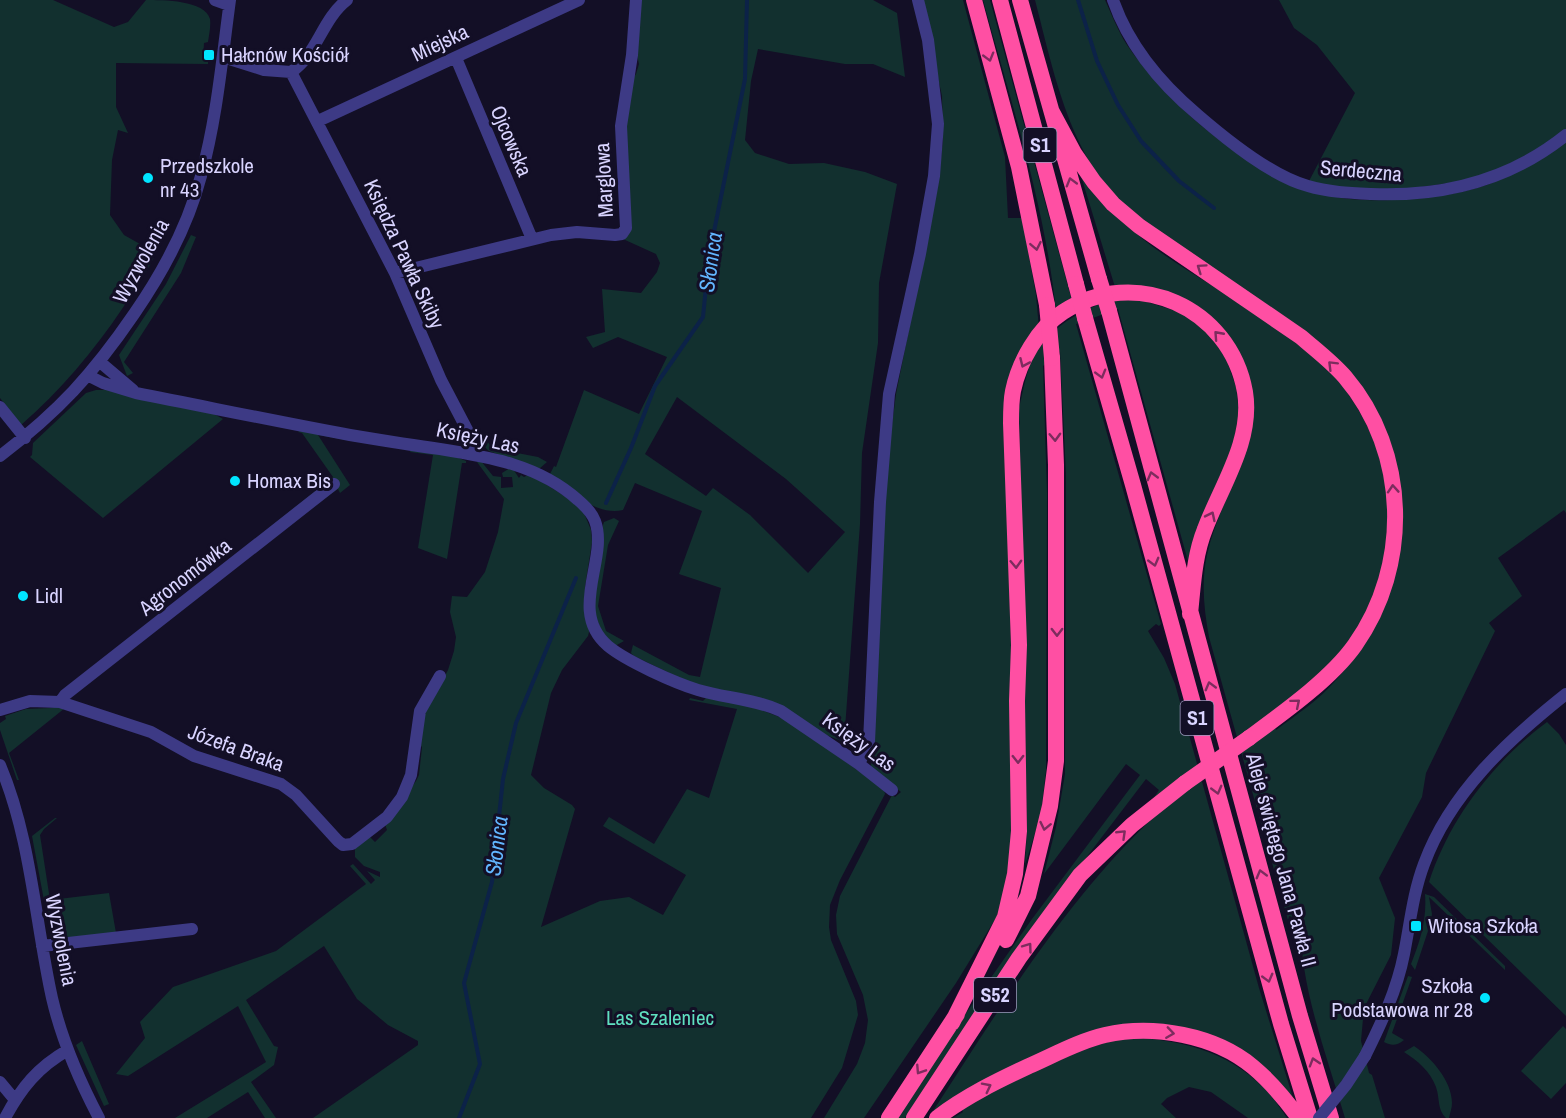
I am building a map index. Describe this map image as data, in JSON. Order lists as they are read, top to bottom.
{
  "streets": {
    "highway": ["S1", "Aleje świętego Jana Pawła II", "S52"],
    "street": [
      "Miejska",
      "Ojcowska",
      "Serdeczna",
      "Marglowa",
      "Księdza Pawła Skiby",
      "Wyzwolenia",
      "Księży Las",
      "Agronomówka",
      "Józefa Braka"
    ]
  },
  "crossings": [
    ["Miejska", "Ojcowska"],
    ["Miejska", "Księdza Pawła Skiby"],
    ["Ojcowska", "Marglowa"],
    ["S1", "Aleje świętego Jana Pawła II"],
    ["S1", "S52"],
    ["Marglowa", "Księdza Pawła Skiby"],
    ["Księdza Pawła Skiby", "Księży Las"],
    ["Wyzwolenia", "Księży Las"],
    ["Agronomówka", "Józefa Braka"]
  ],
  "water": ["Słonica"],
  "parks": ["Las Szaleniec"],
  "places": {
    "transit": ["Hałcnów Kościół", "Witosa Szkoła"],
    "other": [
      "Przedszkole nr 43",
      "Homax Bis",
      "Lidl",
      "Szkoła Podstawowa nr 28"
    ]
  }
}
